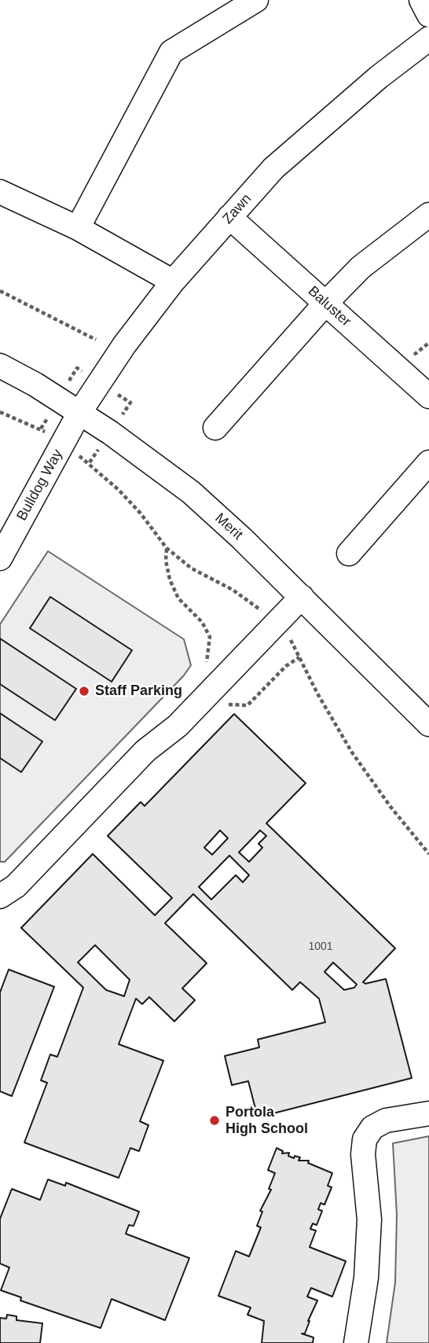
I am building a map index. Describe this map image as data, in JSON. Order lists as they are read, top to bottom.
{
  "streets": {
    "street": [
      "Zawn",
      "Baluster",
      "Bulldog Way",
      "Merit"
    ]
  },
  "crossings": [
    ["Zawn", "Baluster"],
    ["Zawn", "Bulldog Way"],
    ["Zawn", "Merit"],
    ["Bulldog Way", "Merit"]
  ],
  "places": ["Staff Parking", "Portola High School"],
  "house_numbers": ["1001"]
}
